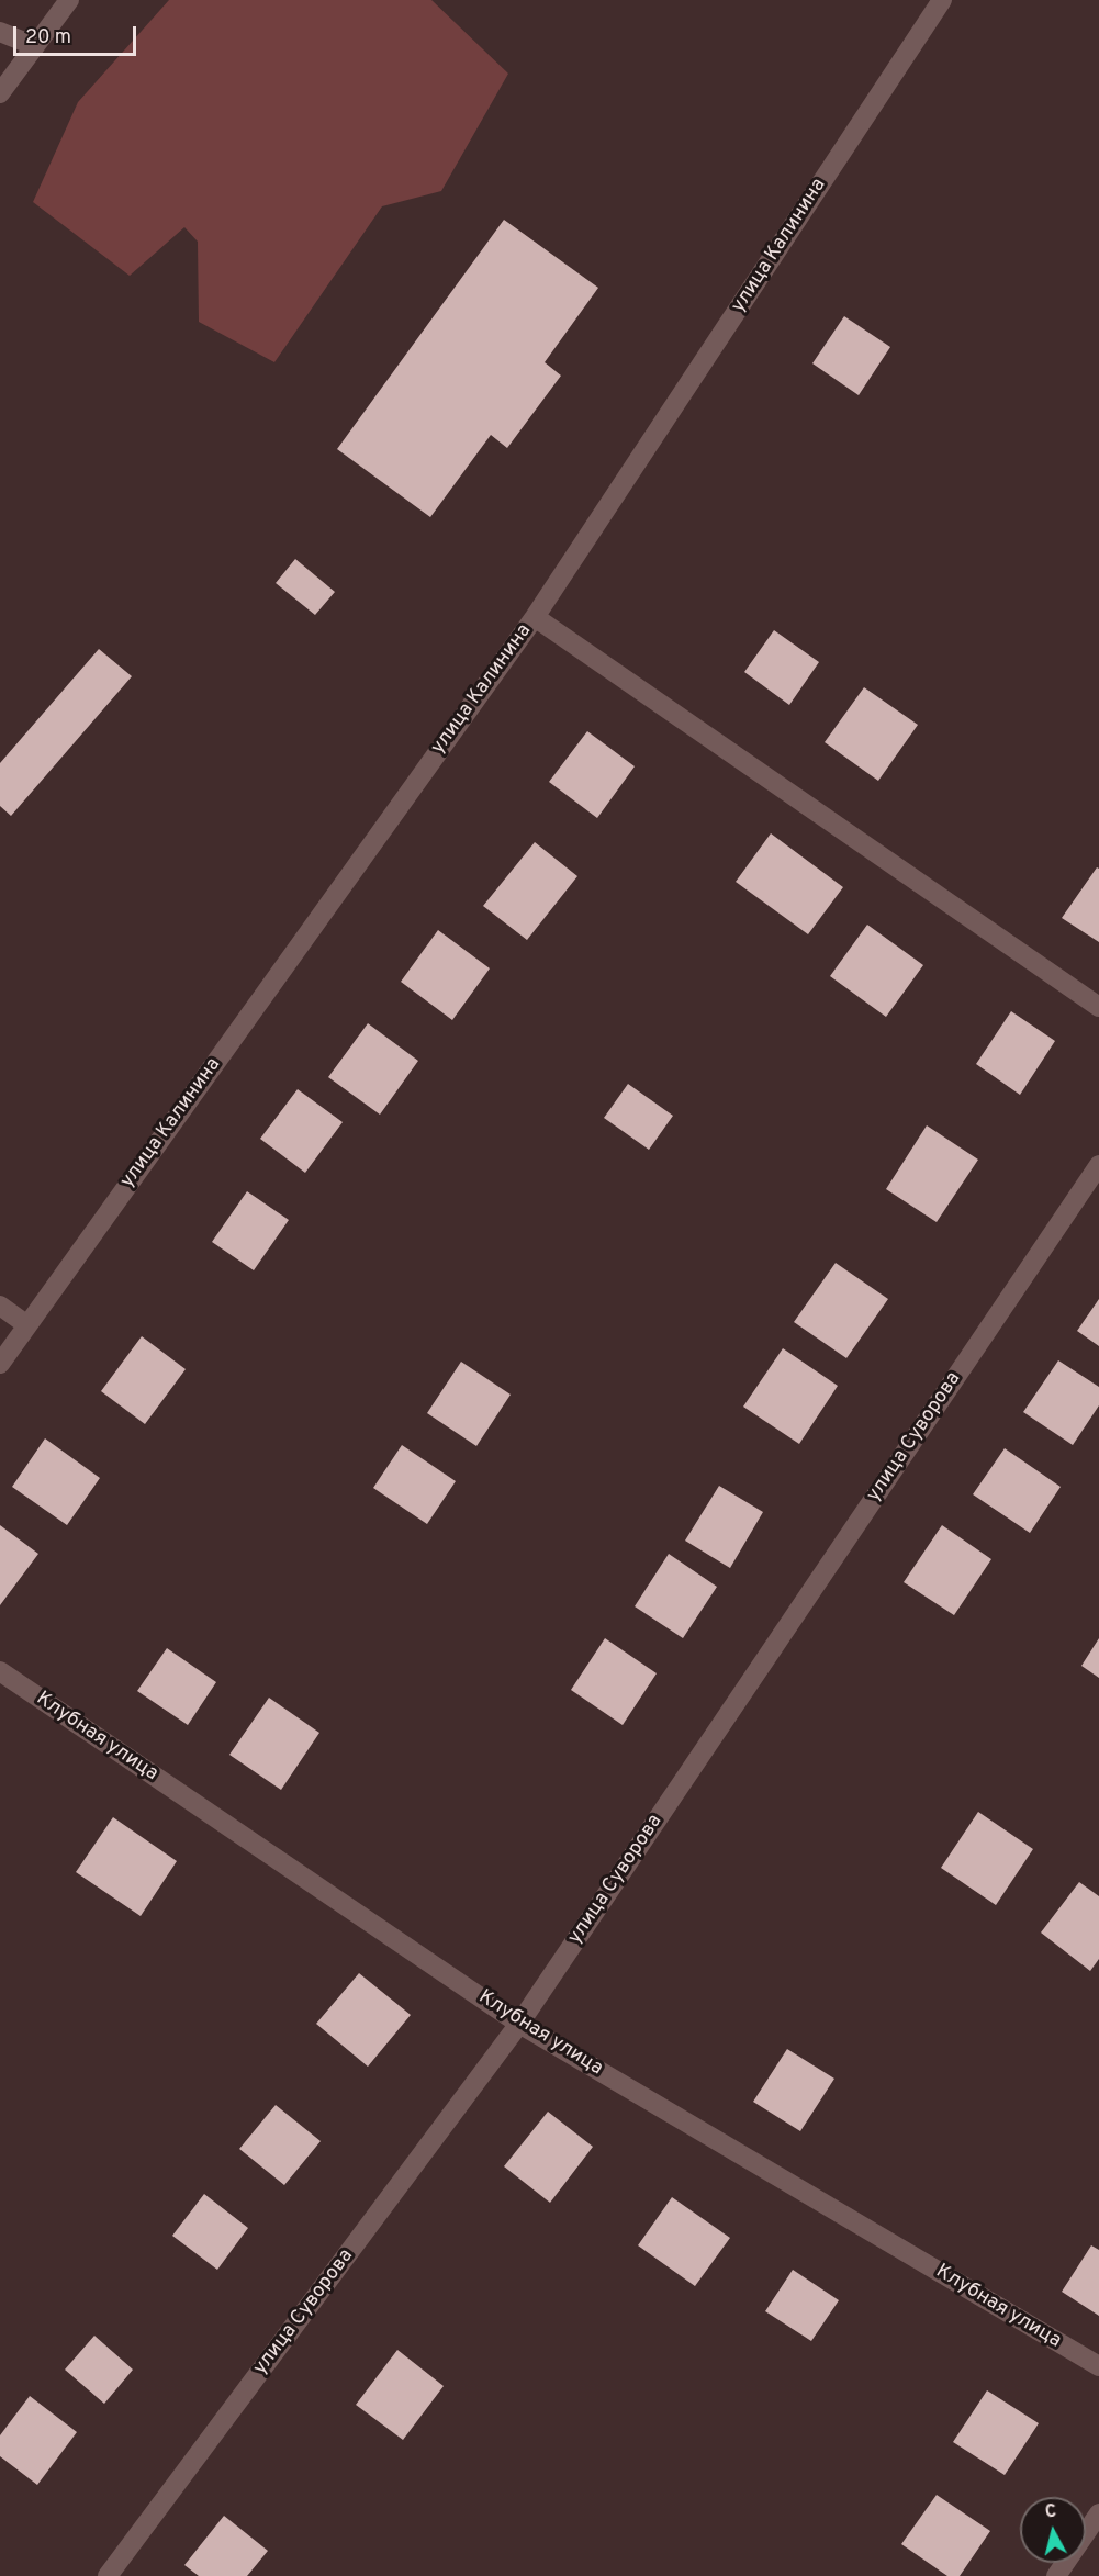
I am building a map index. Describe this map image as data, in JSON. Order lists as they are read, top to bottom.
{
  "streets": {
    "street": ["улица Калинина", "улица Суворова", "Клубная улица"]
  },
  "crossings": [
    ["улица Суворова", "Клубная улица"]
  ],
  "scale_bar": "20 m",
  "north": "top"
}
